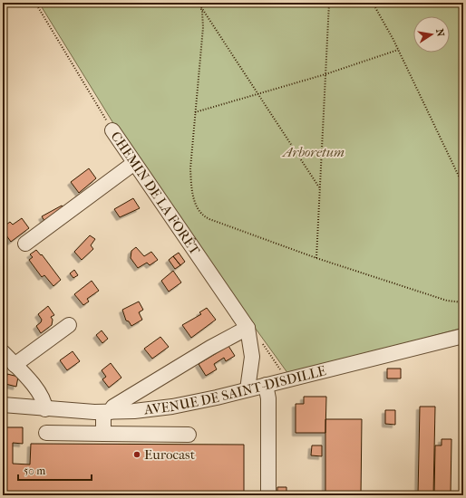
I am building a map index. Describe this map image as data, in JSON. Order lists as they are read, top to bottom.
{
  "streets": {
    "street": ["CHEMIN DE LA FORÊT", "AVENUE DE SAINT-DISDILLE"]
  },
  "crossings": [
    ["CHEMIN DE LA FORÊT", "AVENUE DE SAINT-DISDILLE"]
  ],
  "parks": ["Arboretum"],
  "places": ["Eurocast"],
  "scale_bar": "50 m",
  "north": "right"
}
